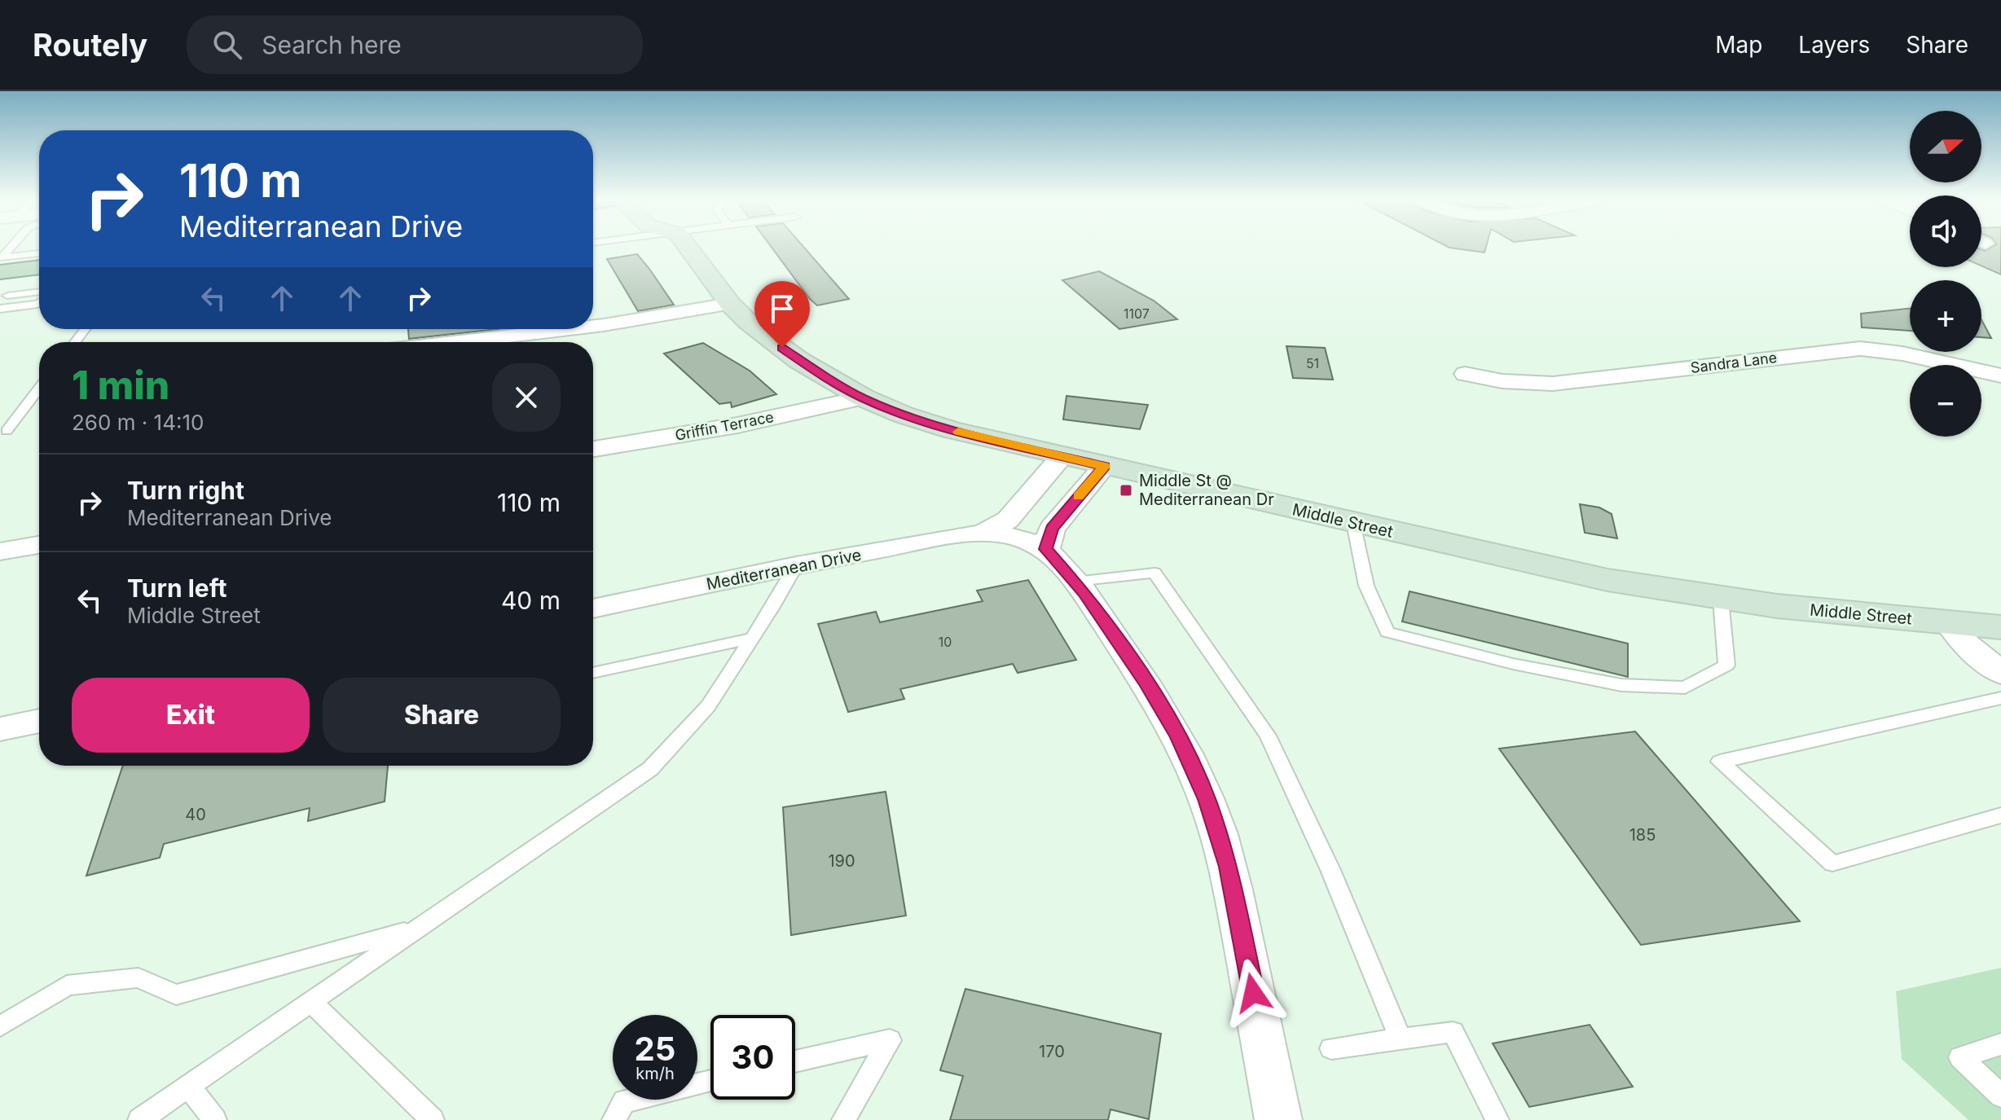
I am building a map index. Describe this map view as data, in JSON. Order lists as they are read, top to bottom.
{
  "streets": {
    "main road": ["Middle Street"],
    "street": ["Sandra Lane", "Griffin Terrace", "Mediterranean Drive"]
  },
  "crossings": [
    ["Griffin Terrace", "Middle Street"],
    ["Middle Street", "Mediterranean Drive"]
  ],
  "places": {
    "transit": ["Middle St @ Mediterranean Dr"]
  },
  "house_numbers": [
    "1107",
    "51",
    "10",
    "40",
    "185",
    "190",
    "170"
  ],
  "north": "right",
  "page": {
    "header": "Routely",
    "search": "Search here",
    "nav": ["Map", "Layers", "Share"],
    "map_buttons": ["+", "−"],
    "turn": ["110 m", "Mediterranean Drive"],
    "heading": ["1 min", "260 m · 14:10"],
    "list": [
      {
        "name": "Turn right",
        "note": "Mediterranean Drive",
        "value": "110 m"
      },
      {
        "name": "Turn left",
        "note": "Middle Street",
        "value": "40 m"
      }
    ],
    "buttons": ["Exit", "Share"],
    "speed": "25 km/h",
    "limit": "30"
  }
}
